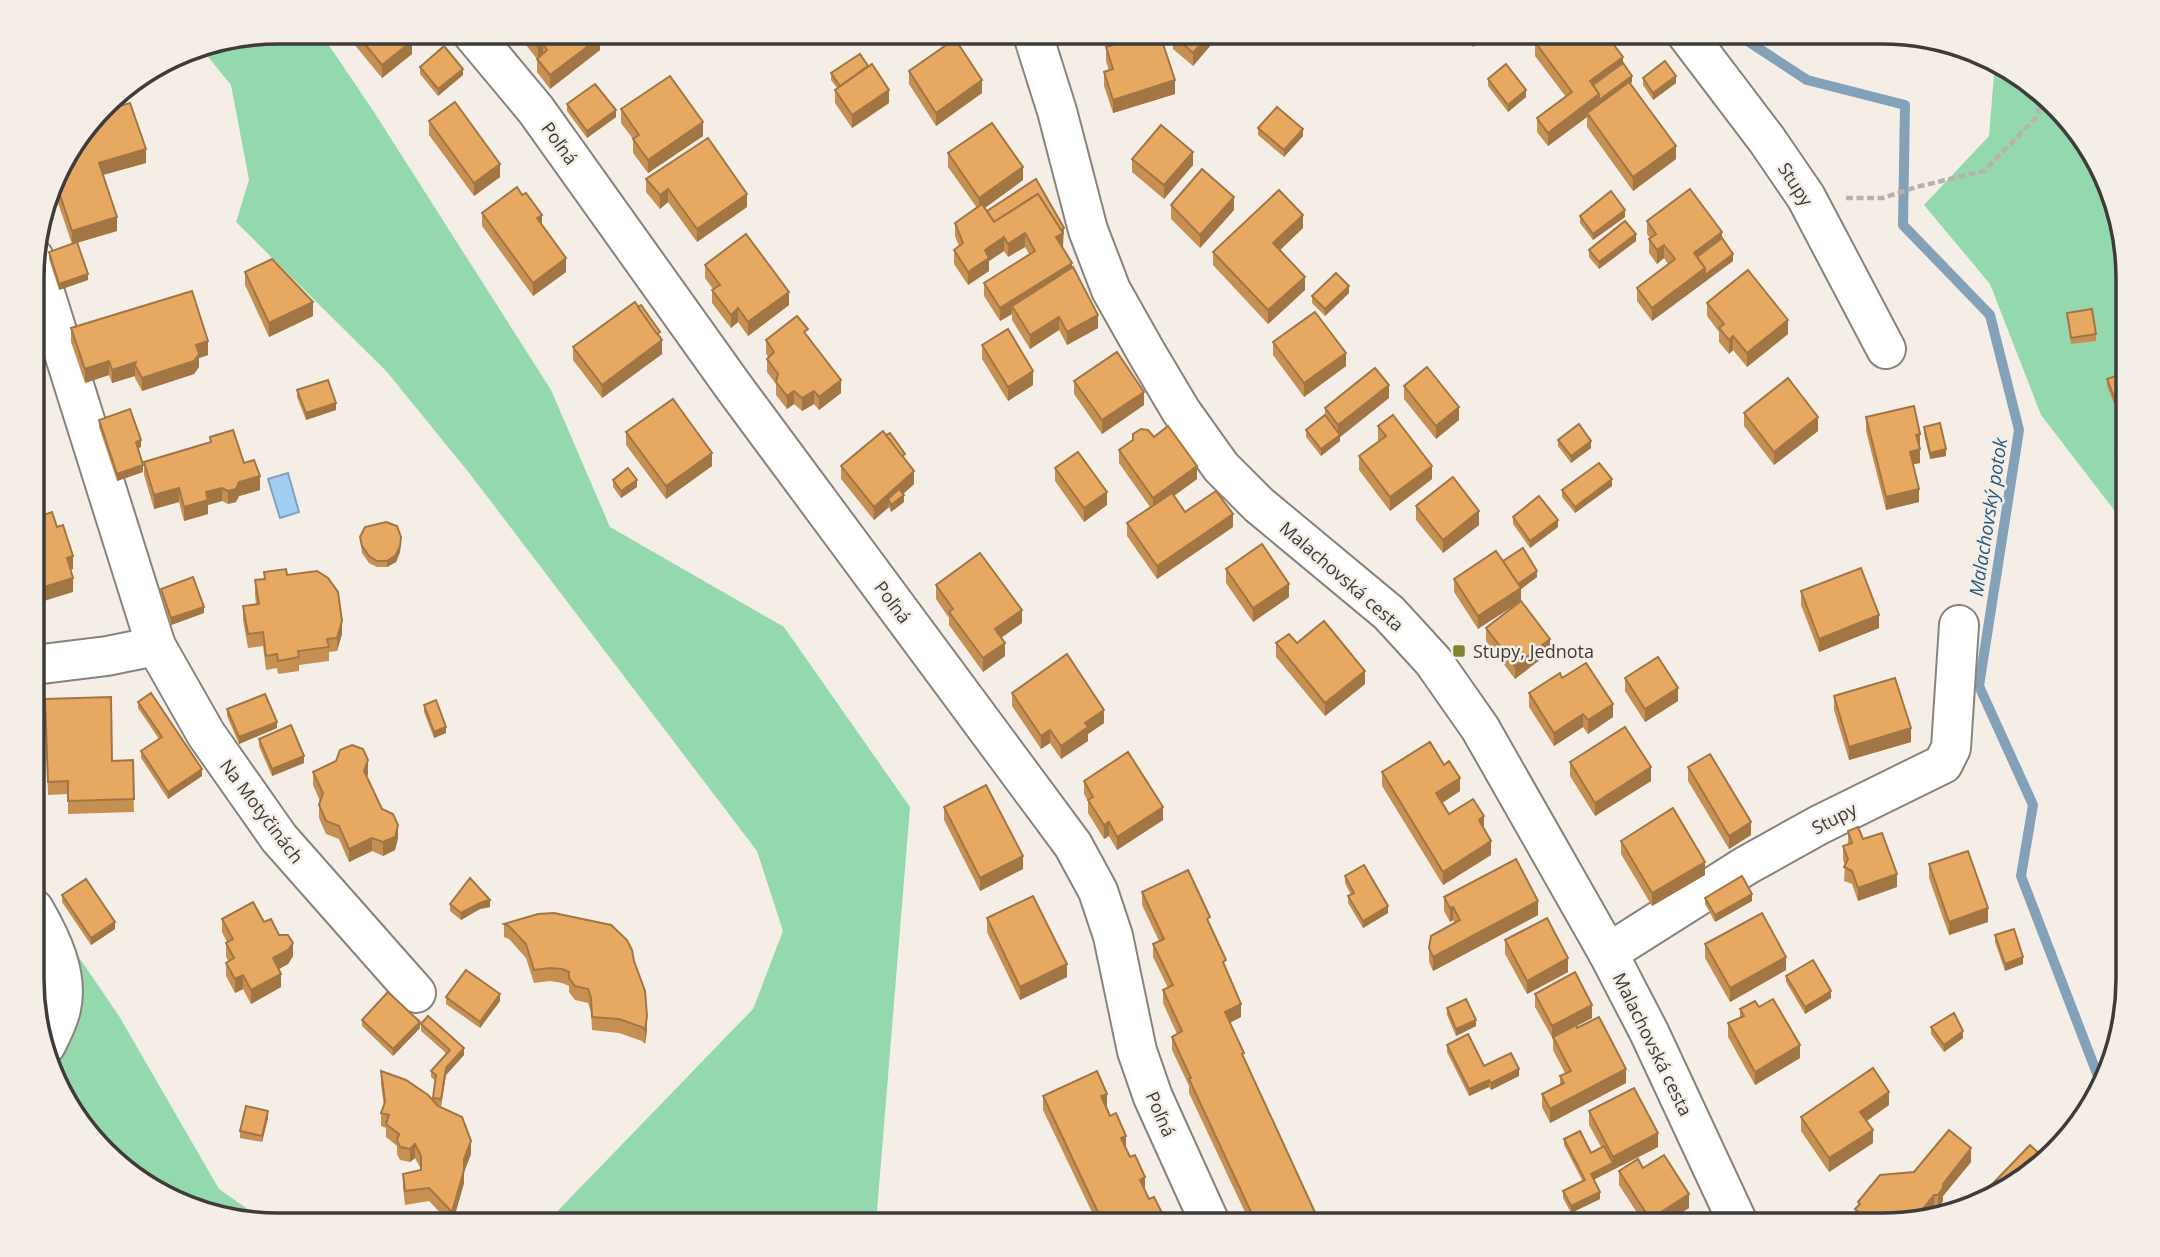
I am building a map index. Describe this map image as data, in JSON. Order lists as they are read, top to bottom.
{
  "streets": {
    "street": [
      "Poľná",
      "Stupy",
      "Malachovská cesta",
      "Na Motyčinách"
    ]
  },
  "crossings": [
    ["Stupy", "Malachovská cesta"]
  ],
  "water": ["Malachovský potok"],
  "places": {
    "transit": ["Stupy, Jednota"]
  }
}
